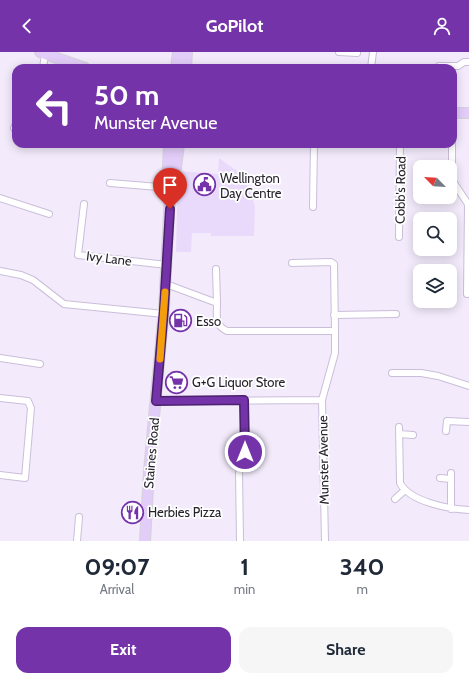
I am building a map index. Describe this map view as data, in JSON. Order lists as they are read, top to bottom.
{
  "streets": {
    "main road": ["Staines Road"],
    "street": ["Cobb's Road", "Ivy Lane", "Munster Avenue"]
  },
  "crossings": [
    ["Ivy Lane", "Staines Road"],
    ["Staines Road", "Munster Avenue"]
  ],
  "places": {
    "public building": ["Wellington Day Centre"],
    "fuel station": ["Esso"],
    "supermarket": ["G+G Liquor Store"],
    "restaurant": ["Herbies Pizza"]
  },
  "north": "top left",
  "page": {
    "header": "GoPilot",
    "turn": ["50 m", "Munster Avenue"],
    "eta": [
      "09:07",
      "Arrival",
      "1",
      "min",
      "340",
      "m"
    ],
    "buttons": ["Exit", "Share"]
  }
}
